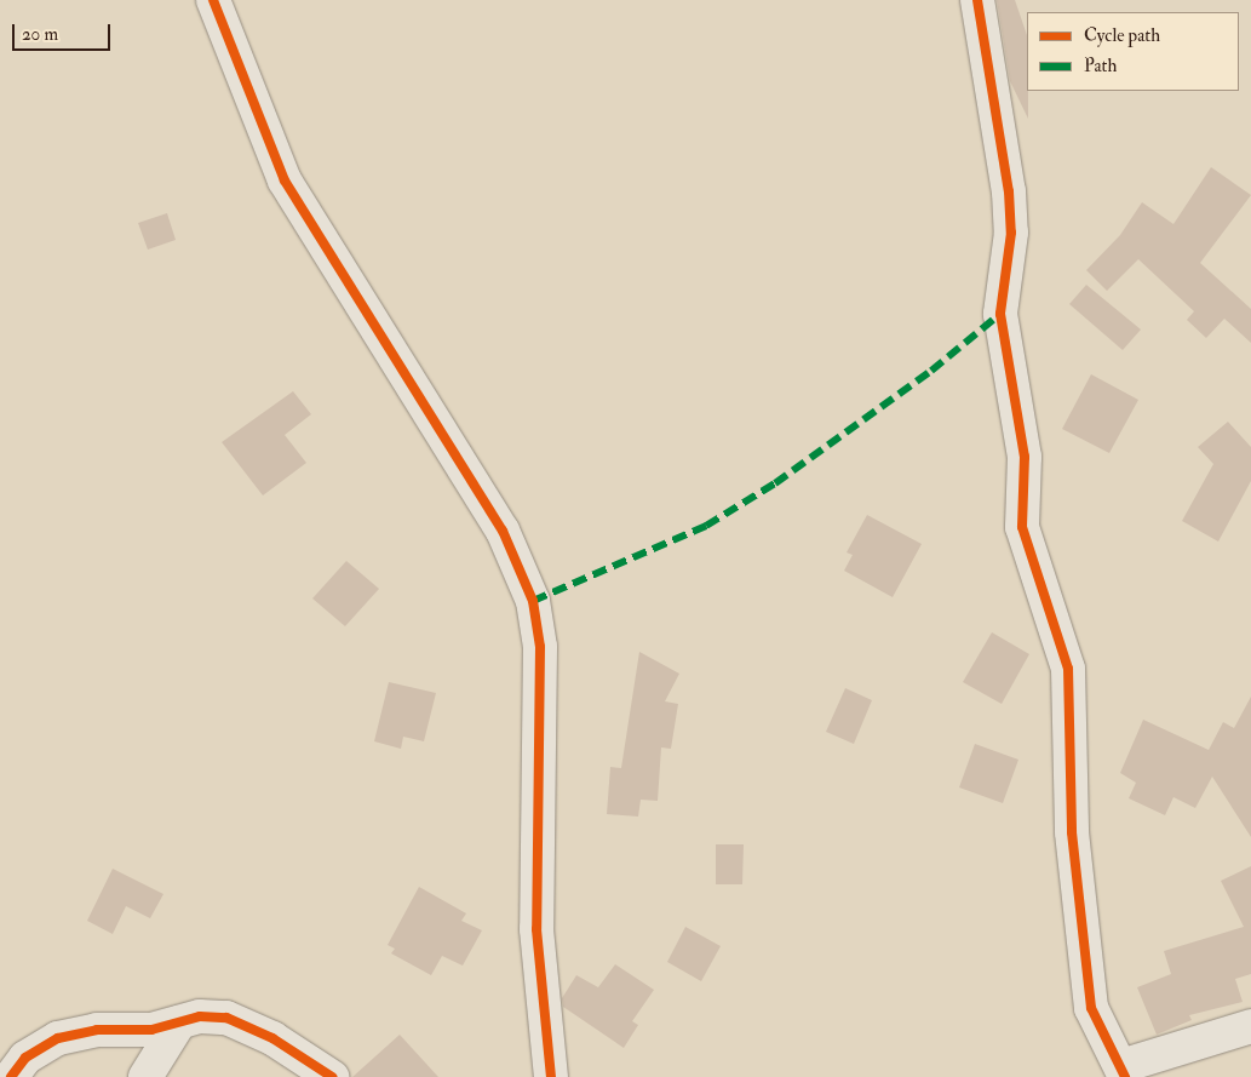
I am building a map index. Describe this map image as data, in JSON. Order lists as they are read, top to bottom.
{
  "legend": ["Cycle path", "Path"],
  "scale_bar": "20 m"
}
